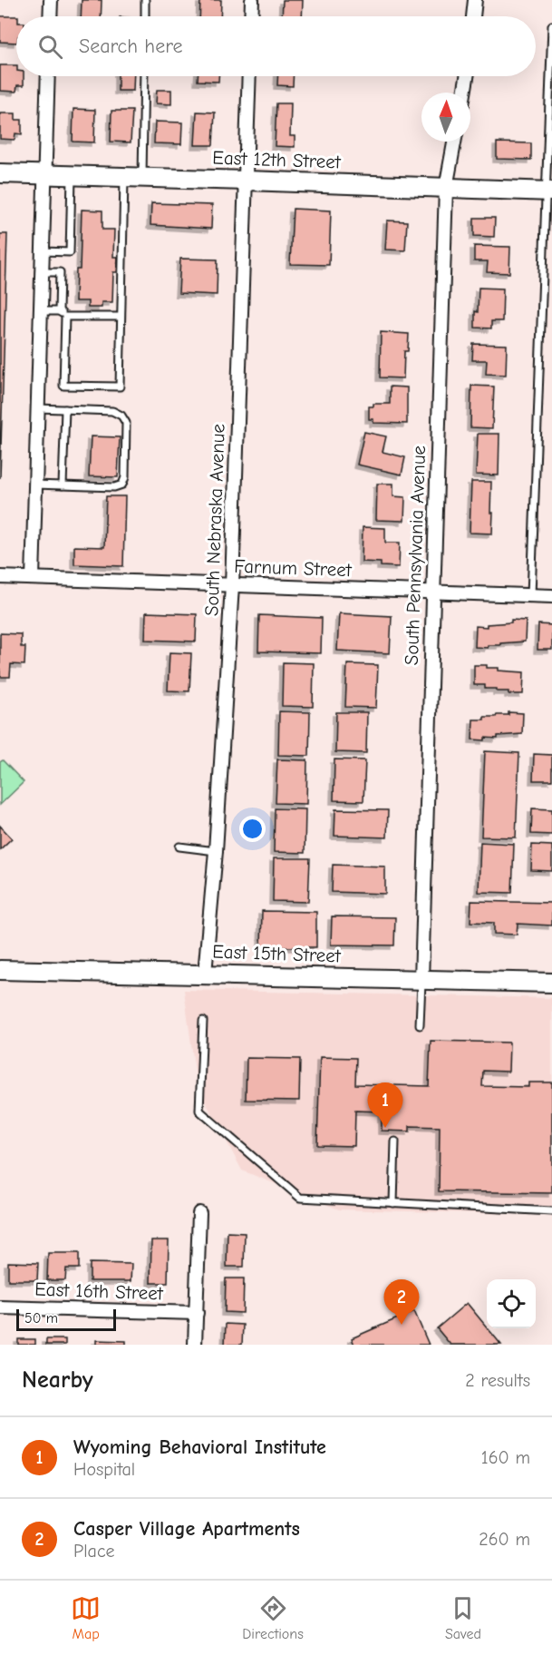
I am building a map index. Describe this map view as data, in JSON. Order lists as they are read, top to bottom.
{
  "streets": {
    "street": [
      "East 12th Street",
      "South Nebraska Avenue",
      "South Pennsylvania Avenue",
      "Farnum Street",
      "East 15th Street",
      "East 16th Street"
    ]
  },
  "crossings": [
    ["East 12th Street", "South Nebraska Avenue"],
    ["East 12th Street", "South Pennsylvania Avenue"],
    ["South Nebraska Avenue", "Farnum Street"],
    ["South Nebraska Avenue", "East 15th Street"],
    ["South Pennsylvania Avenue", "Farnum Street"],
    ["South Pennsylvania Avenue", "East 15th Street"]
  ],
  "scale_bar": "50 m",
  "north": "top",
  "page": {
    "search": "Search here",
    "pins": ["1", "2"],
    "scale": "50 m",
    "heading": ["Nearby", "2 results"],
    "list": [
      {
        "mark": "1",
        "name": "Wyoming Behavioral Institute",
        "note": "Hospital",
        "value": "160 m"
      },
      {
        "mark": "2",
        "name": "Casper Village Apartments",
        "note": "Place",
        "value": "260 m"
      }
    ],
    "nav": ["Map", "Directions", "Saved"]
  }
}
